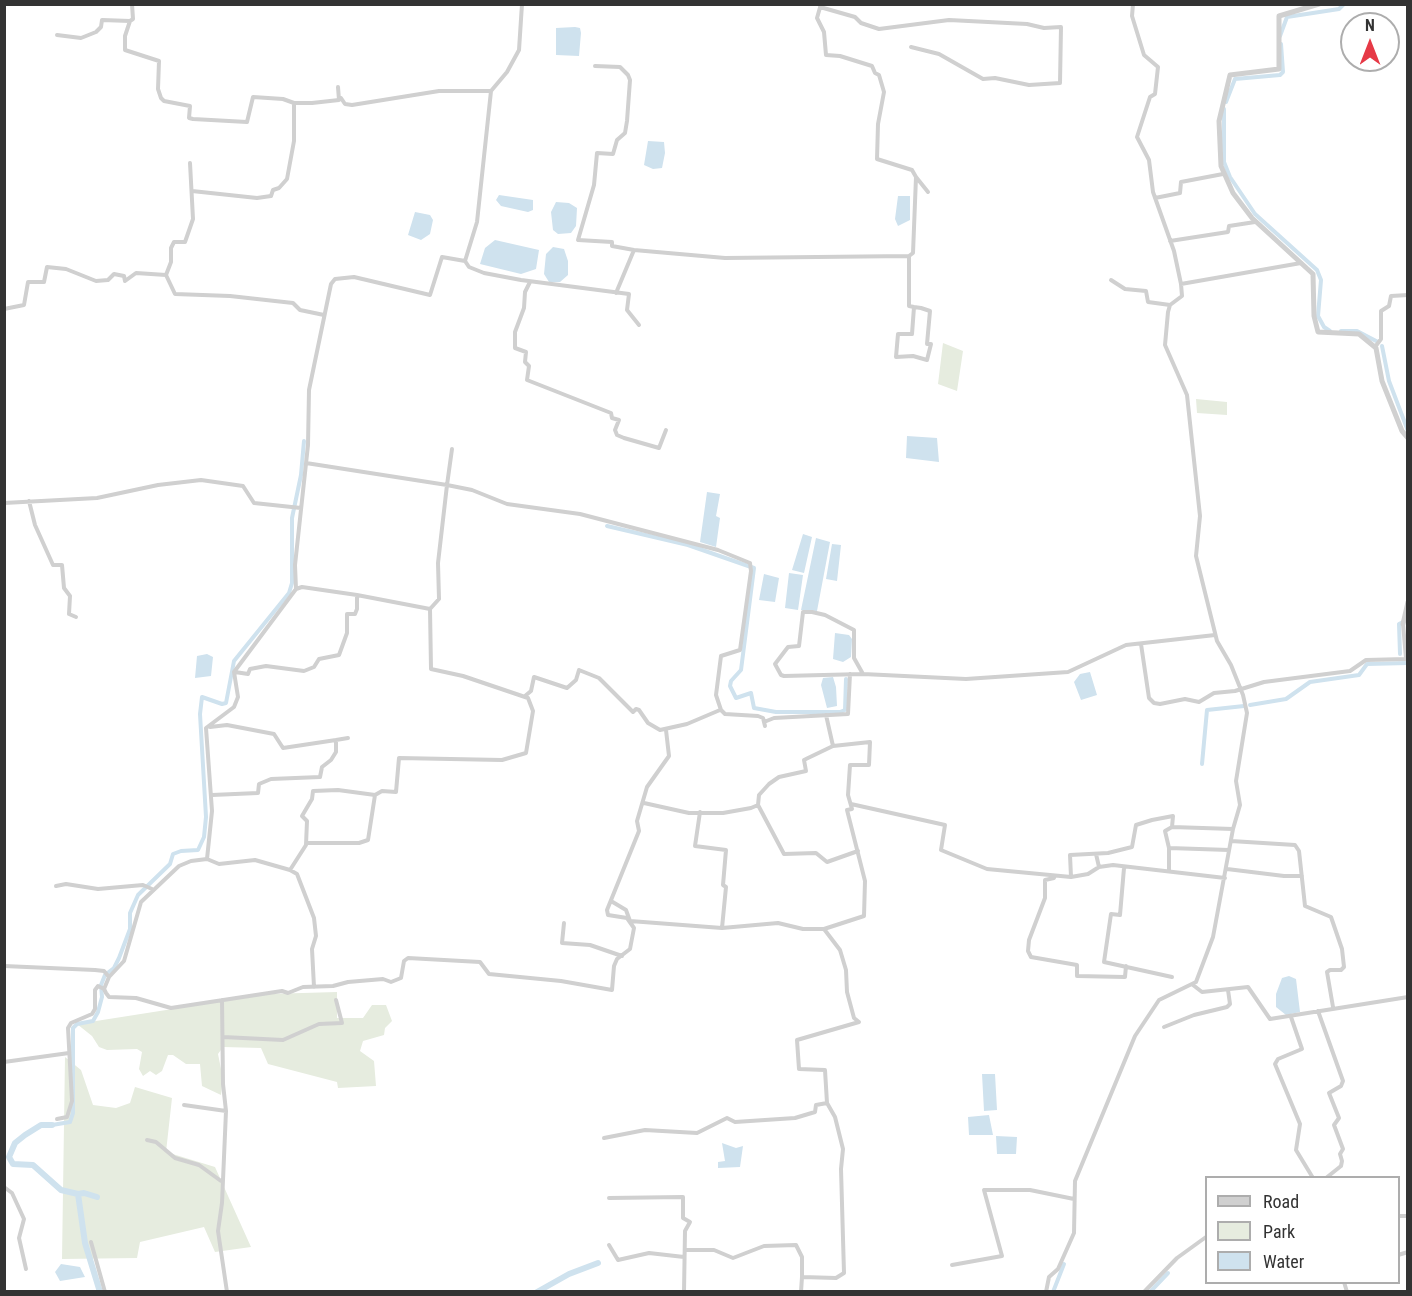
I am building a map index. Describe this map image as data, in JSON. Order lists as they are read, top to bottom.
{
  "legend": ["Road", "Park", "Water"],
  "north": "top"
}
